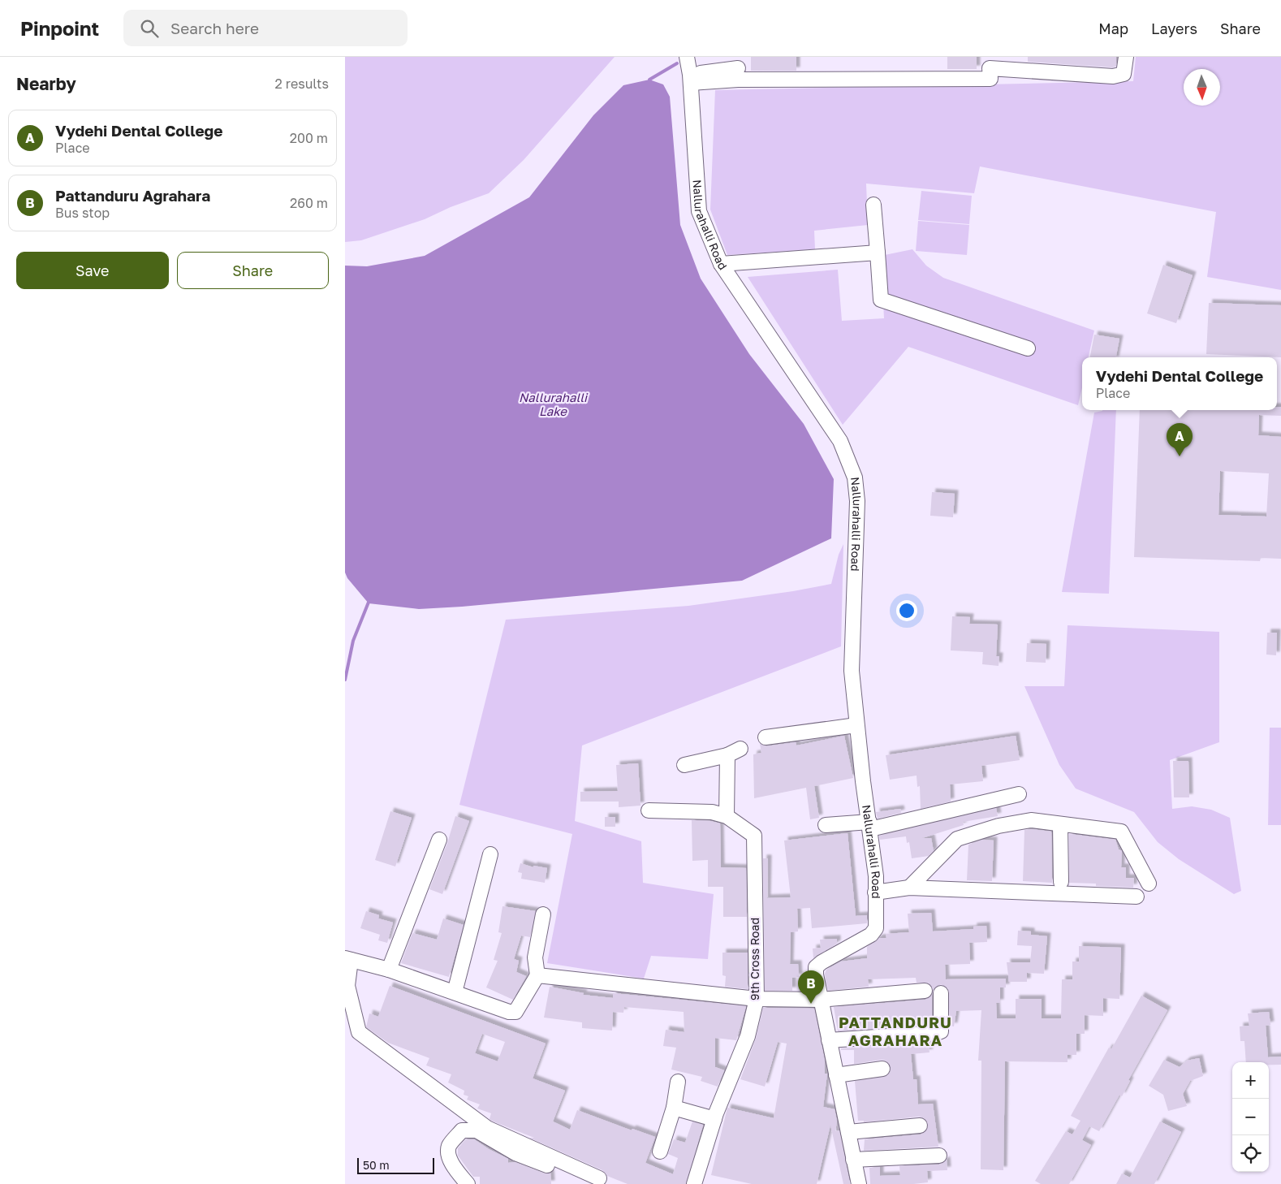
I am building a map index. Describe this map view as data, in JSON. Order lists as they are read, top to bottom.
{
  "streets": {
    "street": ["Nallurahalli Road", "9th Cross Road"]
  },
  "districts": ["PATTANDURU AGRAHARA"],
  "water": ["Nallurahalli Lake"],
  "scale_bar": "50 m",
  "north": "bottom",
  "page": {
    "header": "Pinpoint",
    "search": "Search here",
    "nav": ["Map", "Layers", "Share"],
    "heading": ["Nearby", "2 results"],
    "list": [
      {
        "mark": "A",
        "name": "Vydehi Dental College",
        "note": "Place",
        "value": "200 m"
      },
      {
        "mark": "B",
        "name": "Pattanduru Agrahara",
        "note": "Bus stop",
        "value": "260 m"
      }
    ],
    "buttons": ["Save", "Share"],
    "popup": ["Vydehi Dental College", "Place"],
    "pins": ["A", "B"],
    "map_buttons": ["+", "−"],
    "scale": "50 m"
  }
}
